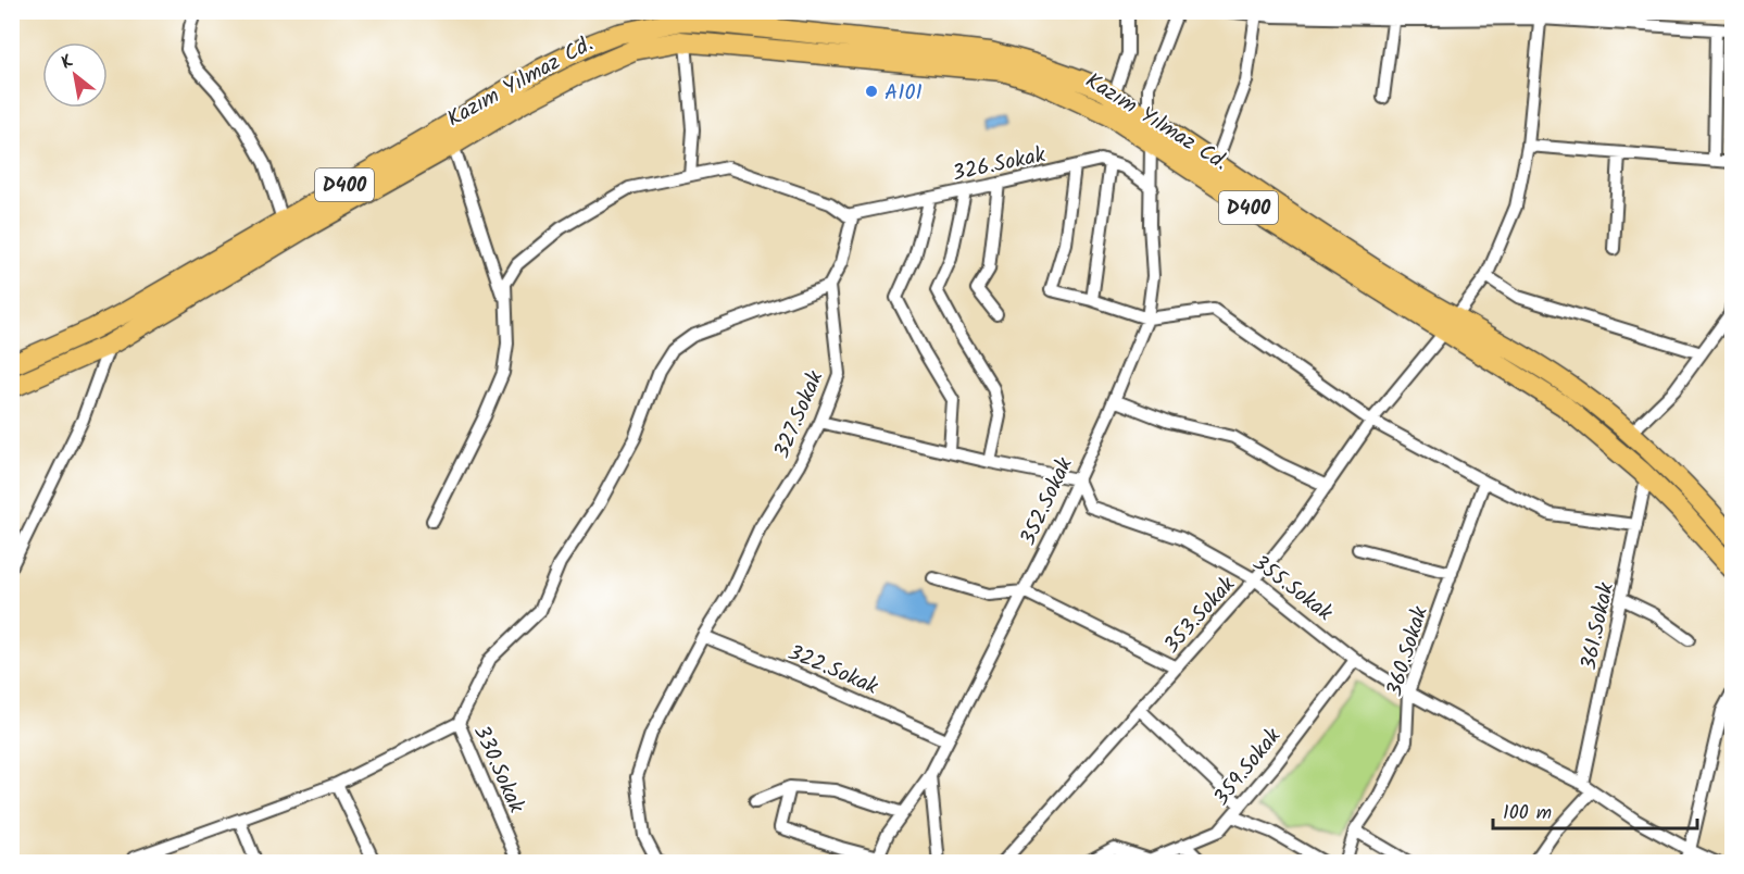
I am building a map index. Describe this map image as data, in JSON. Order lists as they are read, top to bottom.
{
  "streets": {
    "highway": ["Kazım Yılmaz Cd.", "D400"],
    "street": [
      "326.Sokak",
      "327.Sokak",
      "352.Sokak",
      "355.Sokak",
      "353.Sokak",
      "361.Sokak",
      "360.Sokak",
      "322.Sokak",
      "359.Sokak",
      "330.Sokak"
    ]
  },
  "crossings": [
    ["Kazım Yılmaz Cd.", "352.Sokak"],
    ["Kazım Yılmaz Cd.", "353.Sokak"],
    ["Kazım Yılmaz Cd.", "361.Sokak"],
    ["327.Sokak", "322.Sokak"],
    ["327.Sokak", "330.Sokak"],
    ["352.Sokak", "355.Sokak"],
    ["352.Sokak", "322.Sokak"],
    ["355.Sokak", "353.Sokak"],
    ["355.Sokak", "361.Sokak"],
    ["355.Sokak", "360.Sokak"],
    ["355.Sokak", "359.Sokak"]
  ],
  "places": ["A101"],
  "scale_bar": "100 m",
  "north": "top left"
}
